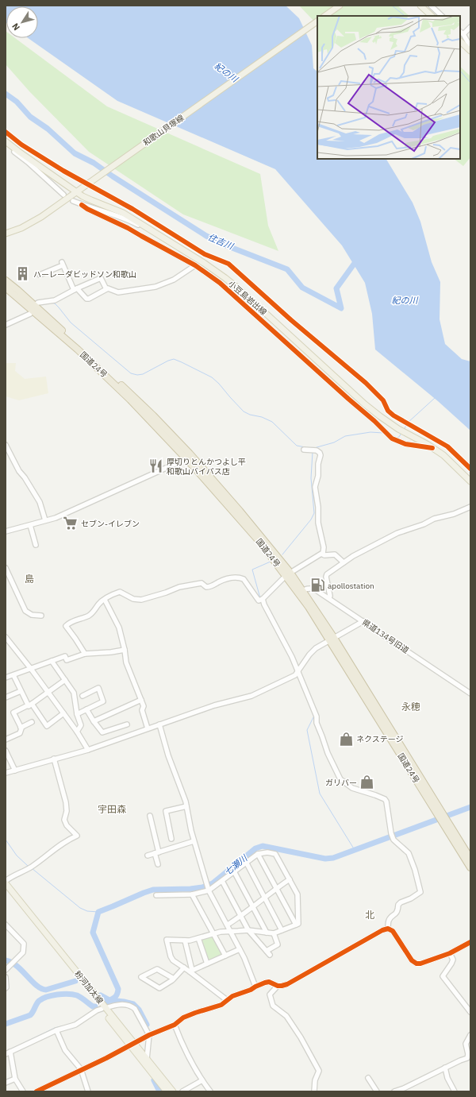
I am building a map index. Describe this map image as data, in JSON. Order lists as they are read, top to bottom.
{
  "streets": {
    "highway": ["国道24号"],
    "main road": ["和歌山貝塚線", "小豆島岩出線", "粉河加太線"],
    "street": ["県道134号旧道"]
  },
  "crossings": [
    ["和歌山貝塚線", "小豆島岩出線"],
    ["国道24号", "県道134号旧道"]
  ],
  "districts": [
    "島",
    "永穂",
    "宇田森",
    "北"
  ],
  "water": ["紀の川", "住吉川", "七瀬川"],
  "places": {
    "building": ["ハーレーダビッドソン和歌山"],
    "restaurant": ["厚切りとんかつよし平 和歌山バイパス店"],
    "supermarket": ["セブン-イレブン"],
    "fuel station": ["apollostation"],
    "shop": ["ネクステージ", "ガリバー"]
  },
  "north": "bottom left"
}
